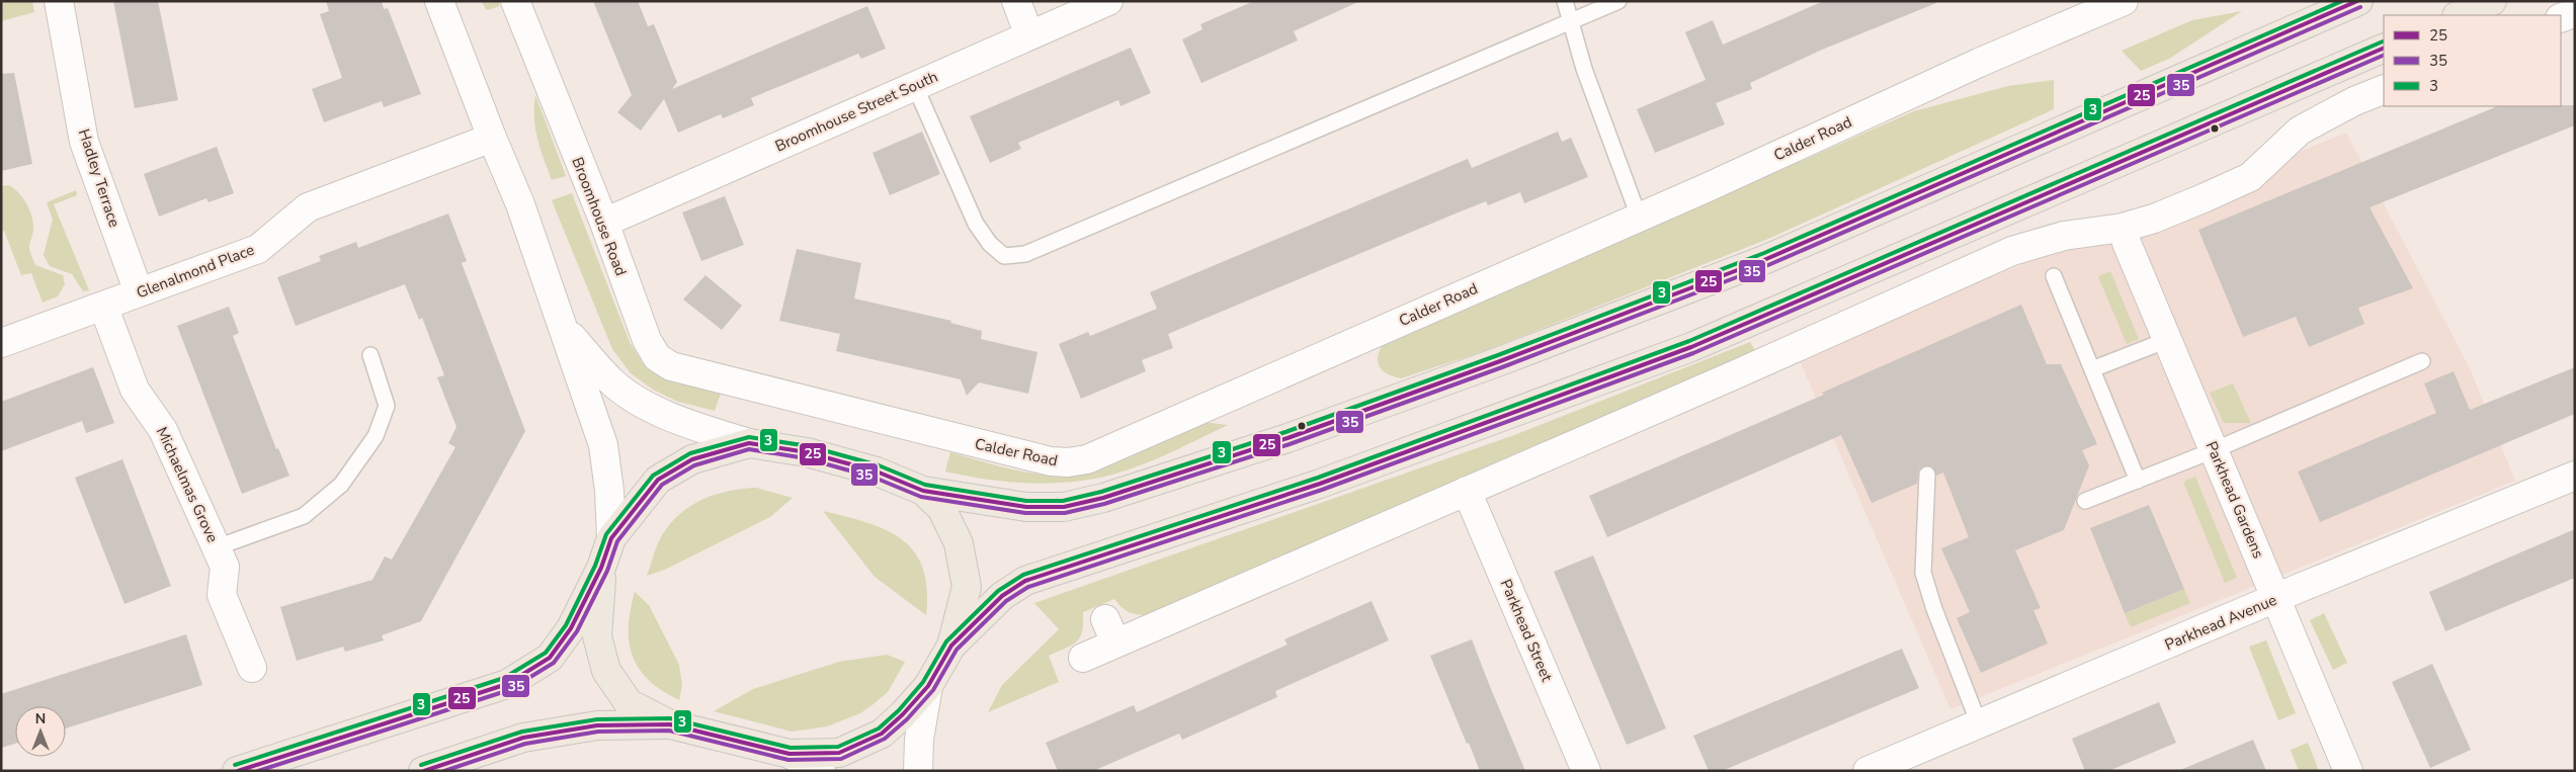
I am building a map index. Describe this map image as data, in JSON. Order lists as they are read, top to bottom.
{
  "streets": {
    "street": [
      "Broomhouse Street South",
      "Calder Road",
      "Hadley Terrace",
      "Broomhouse Road",
      "Glenalmond Place",
      "Michaelmas Grove",
      "Parkhead Gardens",
      "Parkhead Avenue",
      "Parkhead Street"
    ]
  },
  "crossings": [
    ["Broomhouse Street South", "Broomhouse Road"],
    ["Calder Road", "Broomhouse Road"],
    ["Hadley Terrace", "Glenalmond Place"],
    ["Glenalmond Place", "Michaelmas Grove"],
    ["Parkhead Gardens", "Parkhead Avenue"]
  ],
  "lines": ["transit line 25", "transit line 3", "transit line 35"],
  "legend": ["25", "35", "3"],
  "north": "top"
}
